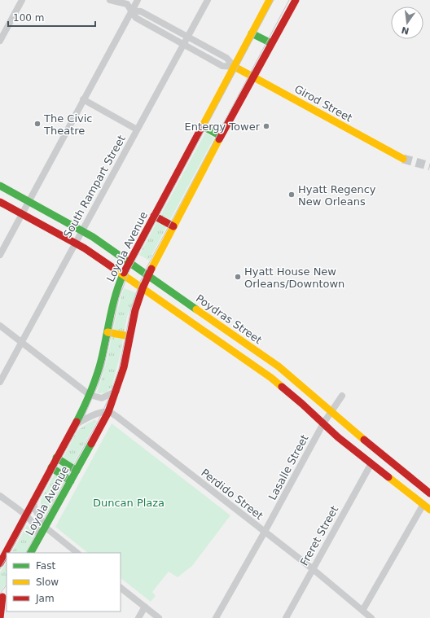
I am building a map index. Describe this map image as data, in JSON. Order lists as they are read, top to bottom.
{
  "streets": {
    "main road": ["Girod Street", "Loyola Avenue", "Poydras Street"],
    "street": [
      "South Rampart Street",
      "Lasalle Street",
      "Perdido Street",
      "Freret Street"
    ]
  },
  "crossings": [
    ["Girod Street", "South Rampart Street"],
    ["Girod Street", "Loyola Avenue"],
    ["South Rampart Street", "Poydras Street"],
    ["Loyola Avenue", "Poydras Street"],
    ["Loyola Avenue", "Perdido Street"],
    ["Poydras Street", "Lasalle Street"],
    ["Lasalle Street", "Perdido Street"],
    ["Perdido Street", "Freret Street"]
  ],
  "parks": ["Duncan Plaza"],
  "places": [
    "The Civic Theatre",
    "Entergy Tower",
    "Hyatt Regency New Orleans",
    "Hyatt House New Orleans/Downtown"
  ],
  "legend": ["Fast", "Slow", "Jam"],
  "scale_bar": "100 m",
  "north": "bottom"
}
